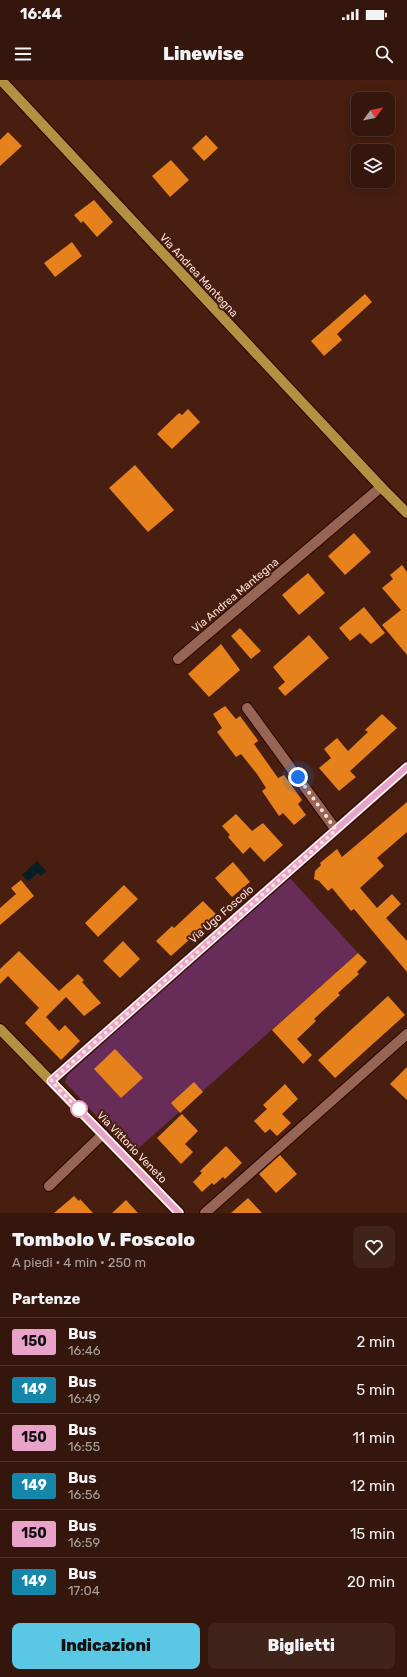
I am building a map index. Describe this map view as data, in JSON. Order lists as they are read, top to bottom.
{
  "streets": {
    "main road": ["Via Andrea Mantegna", "Via Vittorio Veneto"],
    "street": ["Via Ugo Foscolo"]
  },
  "crossings": [
    ["Via Ugo Foscolo", "Via Vittorio Veneto"]
  ],
  "lines": ["bus line 150"],
  "north": "top right",
  "page": {
    "status": "16:44",
    "header": "Linewise",
    "heading": [
      ["Tombolo V. Foscolo", "A piedi · 4 min · 250 m"],
      "Partenze"
    ],
    "list": [
      {
        "mark": "150",
        "name": "Bus",
        "note": "16:46",
        "value": "2 min"
      },
      {
        "mark": "149",
        "name": "Bus",
        "note": "16:49",
        "value": "5 min"
      },
      {
        "mark": "150",
        "name": "Bus",
        "note": "16:55",
        "value": "11 min"
      },
      {
        "mark": "149",
        "name": "Bus",
        "note": "16:56",
        "value": "12 min"
      },
      {
        "mark": "150",
        "name": "Bus",
        "note": "16:59",
        "value": "15 min"
      },
      {
        "mark": "149",
        "name": "Bus",
        "note": "17:04",
        "value": "20 min"
      }
    ],
    "buttons": ["Indicazioni", "Biglietti"]
  }
}
